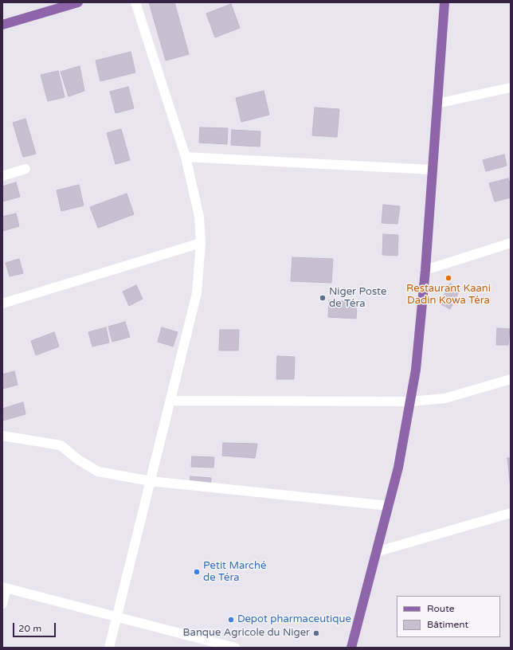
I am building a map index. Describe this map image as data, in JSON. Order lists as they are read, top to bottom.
{
  "places": [
    "Restaurant Kaani Dadin Kowa Téra",
    "Niger Poste de Téra",
    "Petit Marché de Téra",
    "Depot pharmaceutique",
    "Banque Agricole du Niger"
  ],
  "legend": ["Route", "Bâtiment"],
  "scale_bar": "20 m"
}
